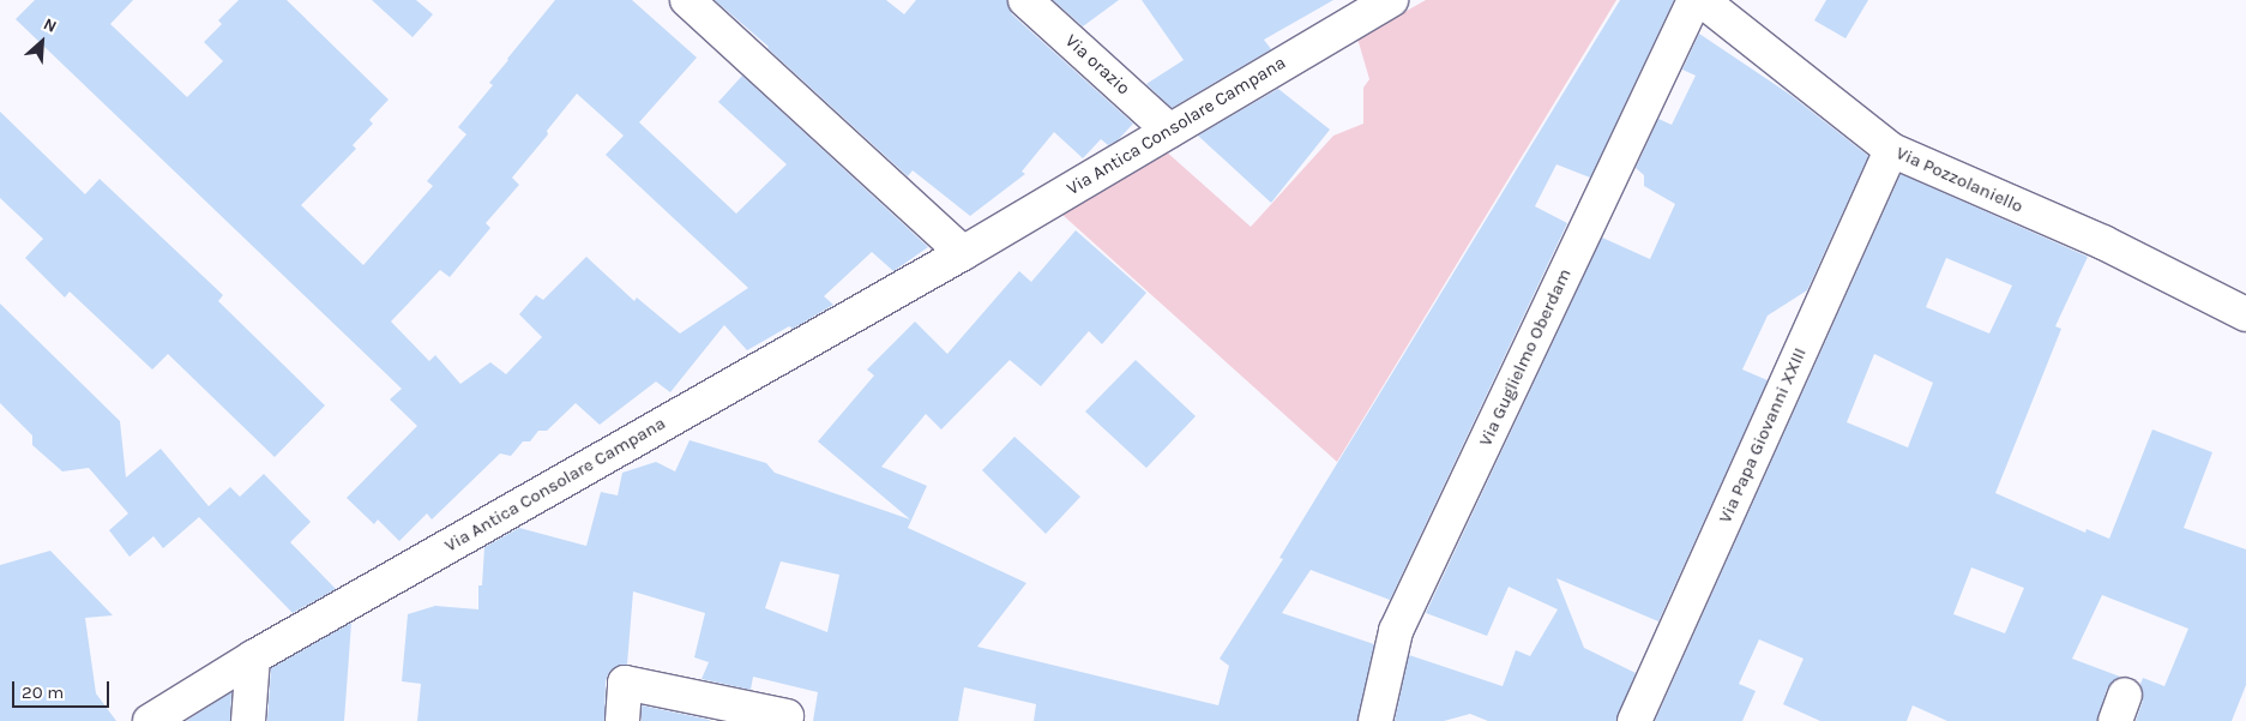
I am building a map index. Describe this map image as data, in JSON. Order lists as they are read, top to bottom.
{
  "streets": {
    "street": [
      "Via orazio",
      "Via Antica Consolare Campana",
      "Via Pozzolaniello",
      "Via Guglielmo Oberdam",
      "Via Papa Giovanni XXIII"
    ]
  },
  "crossings": [
    ["Via orazio", "Via Antica Consolare Campana"],
    ["Via Pozzolaniello", "Via Papa Giovanni XXIII"]
  ],
  "scale_bar": "20 m",
  "north": "top right"
}
